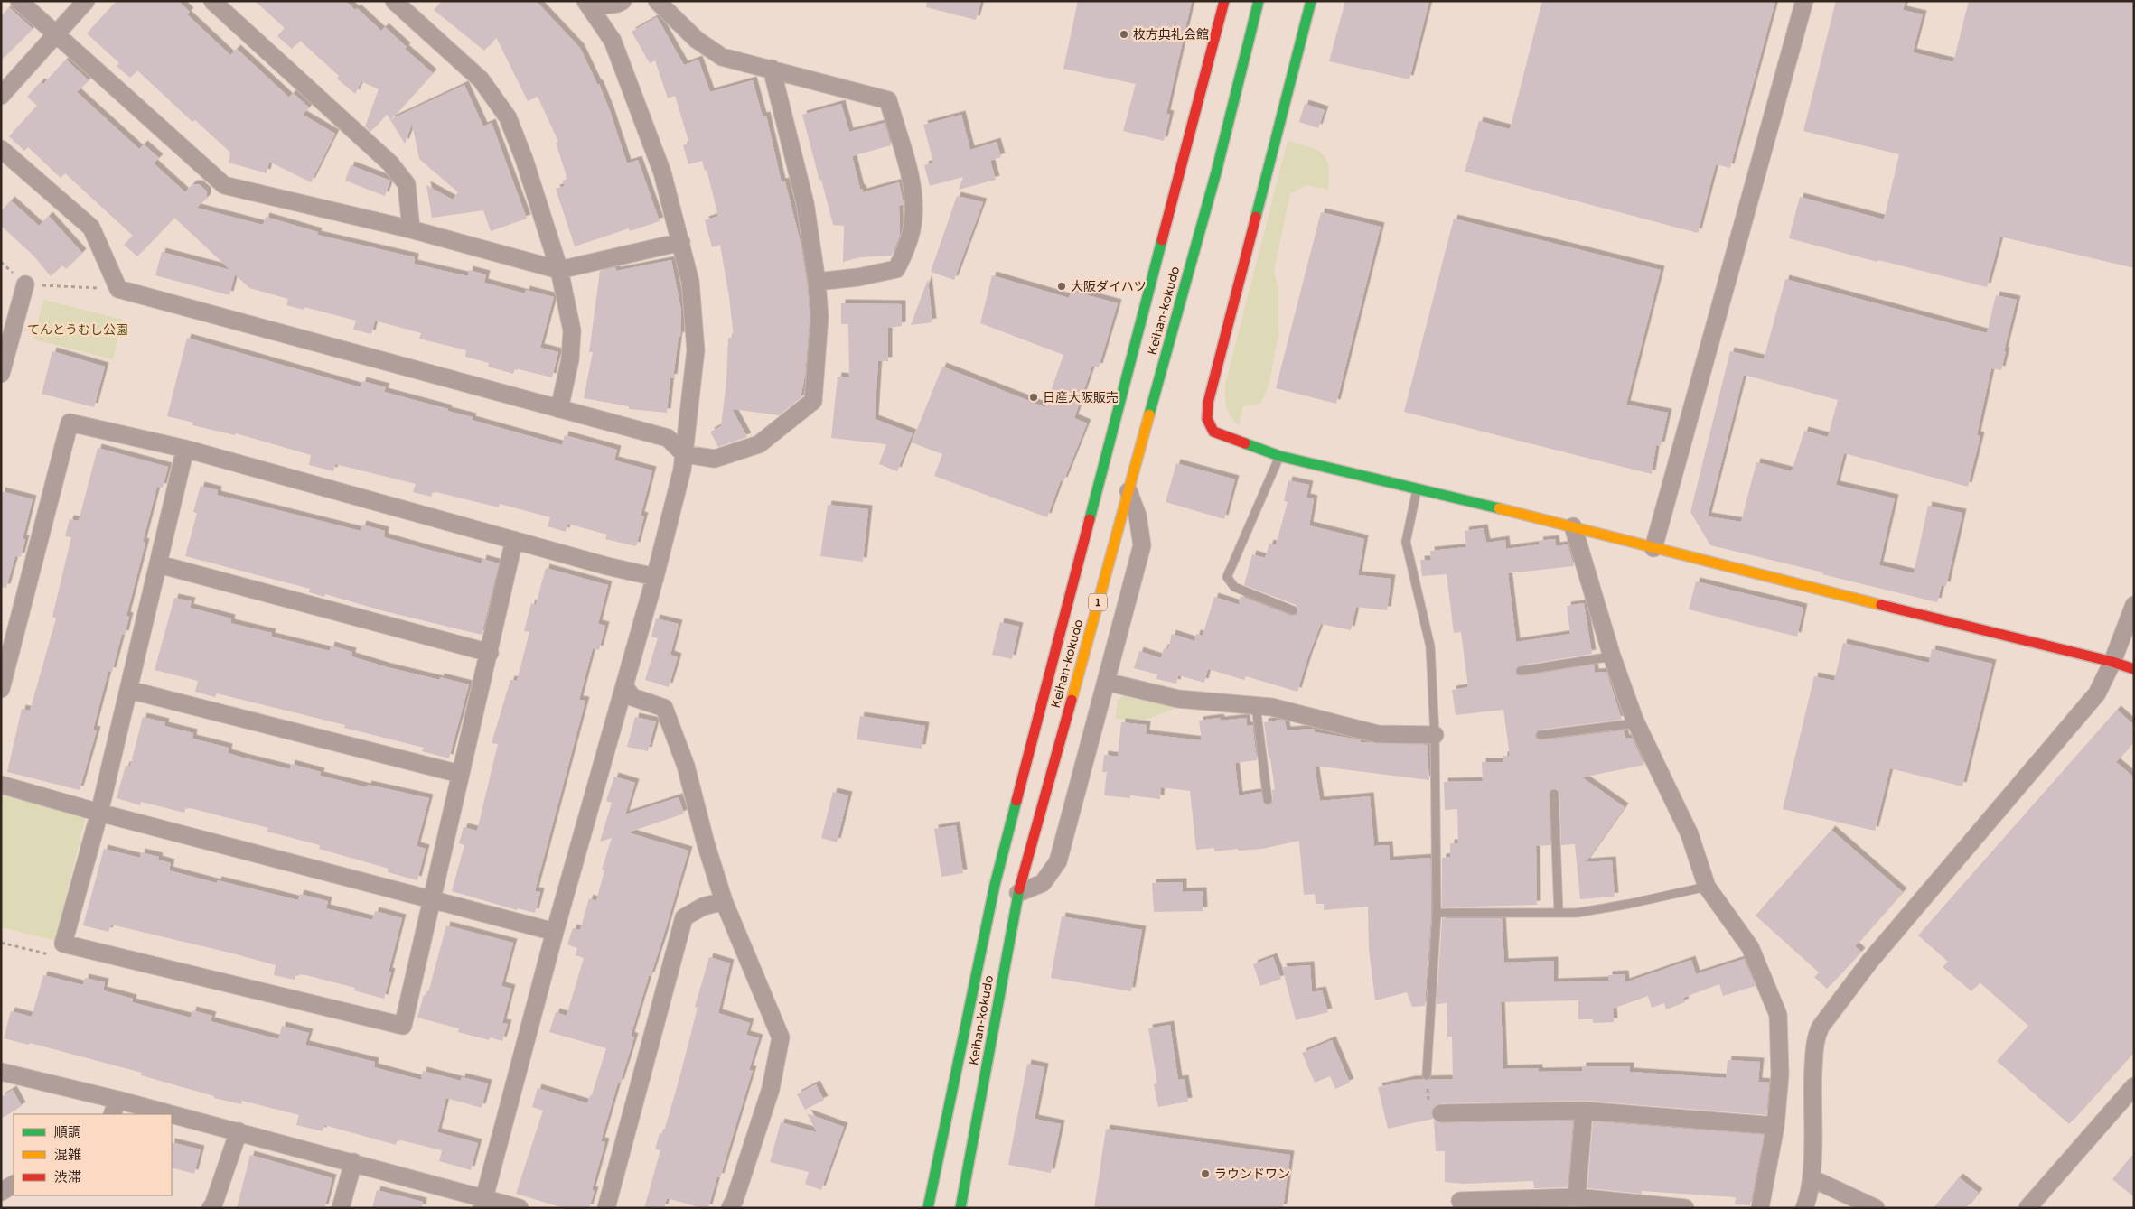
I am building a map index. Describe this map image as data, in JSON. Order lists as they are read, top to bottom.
{
  "streets": {
    "main road": ["Keihan-kokudo", "1"]
  },
  "parks": ["てんとうむし公園"],
  "places": [
    "枚方典礼会館",
    "大阪ダイハツ",
    "日産大阪販売",
    "ラウンドワン"
  ],
  "legend": ["順調", "混雑", "渋滞"]
}
